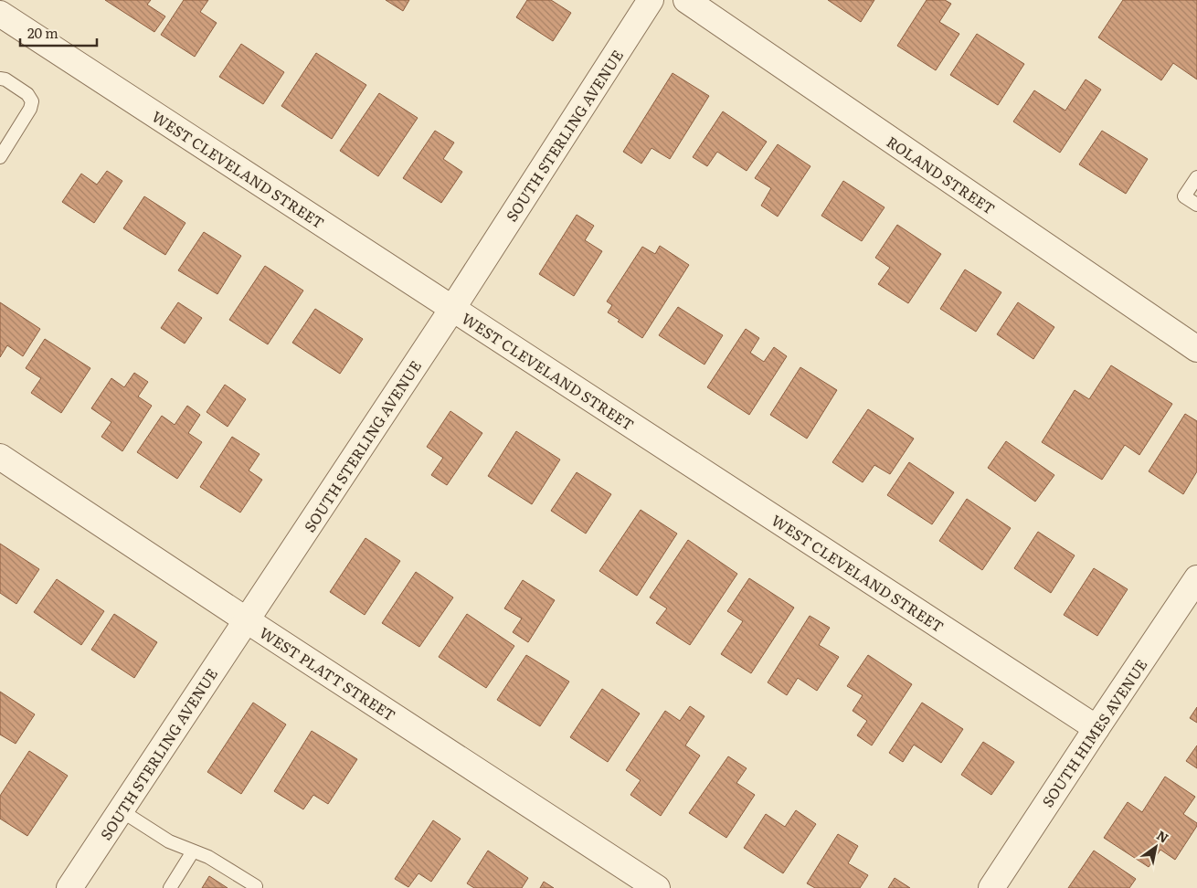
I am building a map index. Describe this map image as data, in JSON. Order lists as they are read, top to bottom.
{
  "streets": {
    "street": [
      "SOUTH STERLING AVENUE",
      "WEST CLEVELAND STREET",
      "ROLAND STREET",
      "WEST PLATT STREET",
      "SOUTH HIMES AVENUE"
    ]
  },
  "crossings": [
    ["SOUTH STERLING AVENUE", "WEST CLEVELAND STREET"],
    ["SOUTH STERLING AVENUE", "WEST PLATT STREET"],
    ["WEST CLEVELAND STREET", "SOUTH HIMES AVENUE"]
  ],
  "scale_bar": "20 m",
  "north": "top right"
}
